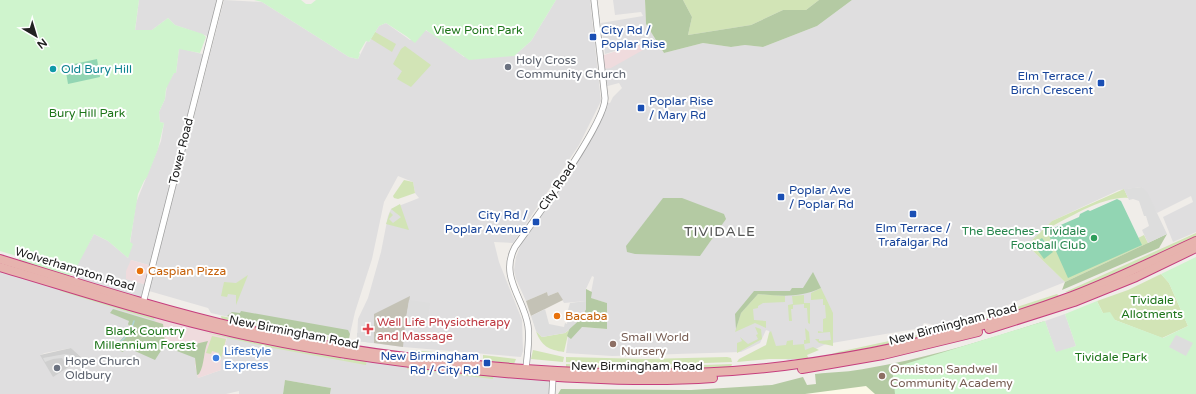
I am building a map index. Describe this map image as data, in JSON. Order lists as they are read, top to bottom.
{
  "streets": {
    "highway": ["Wolverhampton Road", "New Birmingham Road"],
    "street": ["Tower Road", "City Road"]
  },
  "crossings": [
    ["Tower Road", "Wolverhampton Road"],
    ["Tower Road", "New Birmingham Road"],
    ["City Road", "New Birmingham Road"],
    ["Wolverhampton Road", "New Birmingham Road"]
  ],
  "districts": ["TIVIDALE"],
  "parks": [
    "View Point Park",
    "Bury Hill Park",
    "Tividale Allotments",
    "Black Country Millennium Forest",
    "Tividale Park"
  ],
  "places": {
    "transit": [
      "City Rd / Poplar Rise",
      "Elm Terrace / Birch Crescent",
      "Poplar Rise / Mary Rd",
      "Poplar Ave / Poplar Rd",
      "Elm Terrace / Trafalgar Rd",
      "City Rd / Poplar Avenue",
      "New Birmingham Rd / City Rd"
    ],
    "other": [
      "Holy Cross Community Church",
      "Old Bury Hill",
      "The Beeches- Tividale Football Club",
      "Caspian Pizza",
      "Bacaba",
      "Small World Nursery",
      "Lifestyle Express",
      "Hope Church Oldbury",
      "Ormiston Sandwell Community Academy"
    ],
    "health": ["Well Life Physiotherapy and Massage"]
  },
  "north": "bottom right"
}
